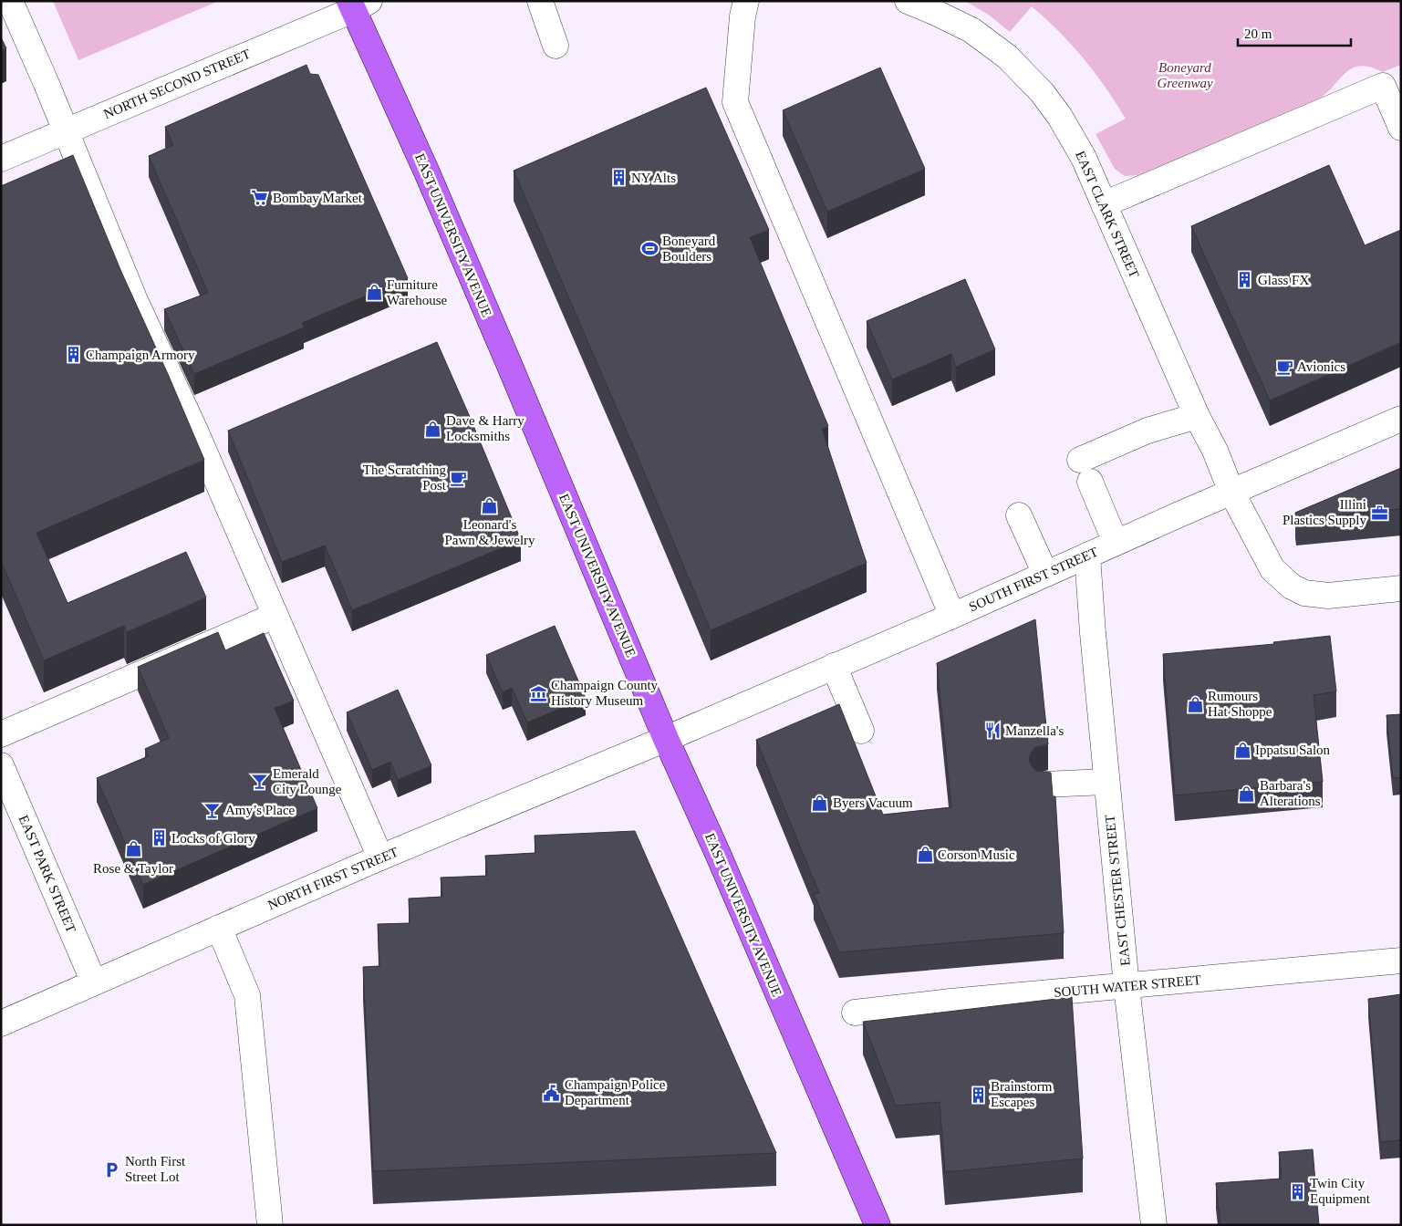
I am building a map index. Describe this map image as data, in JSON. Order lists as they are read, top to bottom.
{
  "streets": {
    "main road": ["EAST UNIVERSITY AVENUE"],
    "street": [
      "NORTH SECOND STREET",
      "EAST CLARK STREET",
      "SOUTH FIRST STREET",
      "EAST PARK STREET",
      "NORTH FIRST STREET",
      "EAST CHESTER STREET",
      "SOUTH WATER STREET"
    ]
  },
  "crossings": [
    ["NORTH SECOND STREET", "EAST UNIVERSITY AVENUE"],
    ["EAST CLARK STREET", "SOUTH FIRST STREET"],
    ["EAST UNIVERSITY AVENUE", "SOUTH FIRST STREET"],
    ["EAST UNIVERSITY AVENUE", "NORTH FIRST STREET"],
    ["SOUTH FIRST STREET", "NORTH FIRST STREET"],
    ["SOUTH FIRST STREET", "EAST CHESTER STREET"],
    ["EAST PARK STREET", "NORTH FIRST STREET"],
    ["EAST CHESTER STREET", "SOUTH WATER STREET"]
  ],
  "parks": ["Boneyard Greenway"],
  "places": {
    "building": [
      "NY Alts",
      "Glass FX",
      "Champaign Armory",
      "Locks of Glory",
      "Brainstorm Escapes",
      "Twin City Equipment"
    ],
    "supermarket": ["Bombay Market"],
    "sports": ["Boneyard Boulders"],
    "shop": [
      "Furniture Warehouse",
      "Dave & Harry Locksmiths",
      "Leonard's Pawn & Jewelry",
      "Rumours Hat Shoppe",
      "Ippatsu Salon",
      "Barbara's Alterations",
      "Byers Vacuum",
      "Rose & Taylor",
      "Corson Music"
    ],
    "cafe": ["Avionics", "The Scratching Post"],
    "office": ["Illini Plastics Supply"],
    "museum": ["Champaign County History Museum"],
    "restaurant": ["Manzella's"],
    "bar": ["Emerald City Lounge", "Amy’s Place"],
    "public building": ["Champaign Police Department"],
    "parking": ["North First Street Lot"]
  },
  "scale_bar": "20 m"
}
